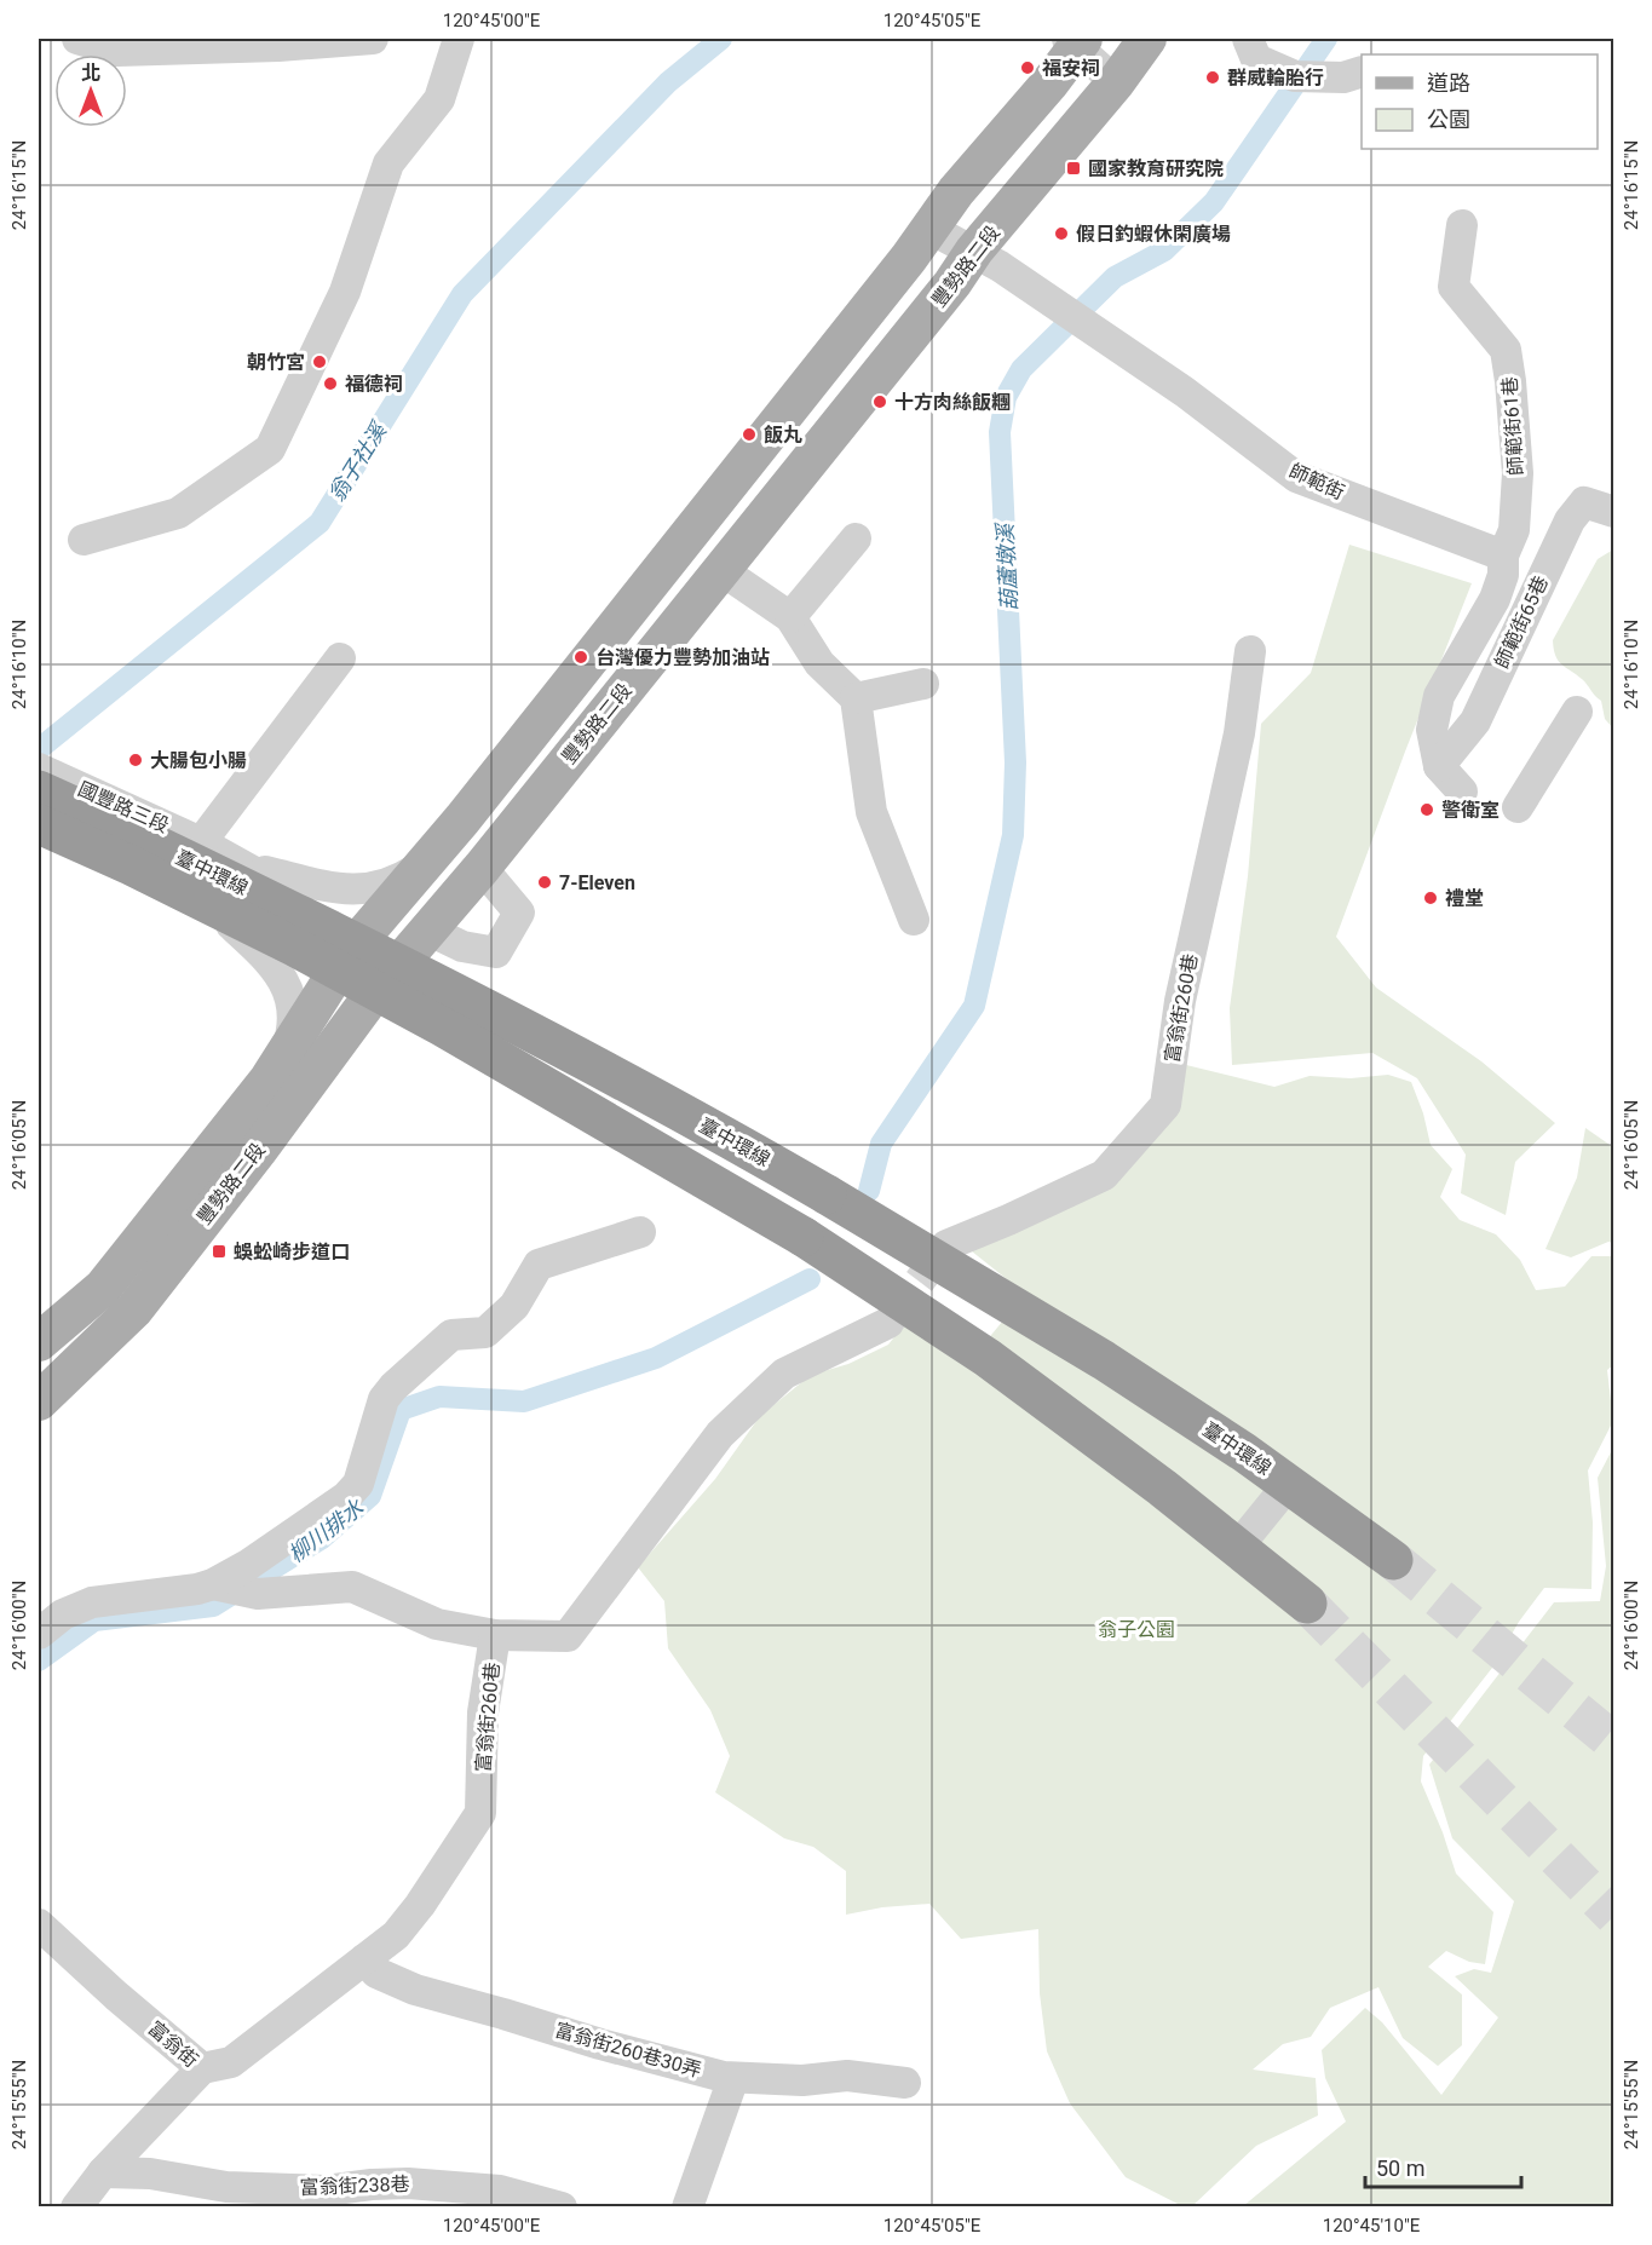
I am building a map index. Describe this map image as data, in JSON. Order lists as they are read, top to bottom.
{
  "streets": {
    "highway": ["臺中環線"],
    "main road": ["豐勢路二段"],
    "street": [
      "師範街61巷",
      "師範街",
      "師範街65巷",
      "國豐路三段",
      "富翁街260巷",
      "富翁街",
      "富翁街260巷30弄",
      "富翁街238巷"
    ]
  },
  "crossings": [
    ["豐勢路二段", "師範街"],
    ["豐勢路二段", "國豐路三段"],
    ["師範街61巷", "師範街"],
    ["國豐路三段", "臺中環線"],
    ["富翁街260巷", "富翁街"],
    ["富翁街260巷", "富翁街260巷30弄"],
    ["富翁街", "富翁街238巷"]
  ],
  "water": ["翁子社溪", "葫蘆墩溪", "柳川排水"],
  "parks": ["翁子公園"],
  "places": {
    "other": [
      "福安祠",
      "群威輪胎行",
      "假日釣蝦休閑廣場",
      "朝竹宮",
      "福德祠",
      "十方肉絲飯糰",
      "飯丸",
      "台灣優力豐勢加油站",
      "大腸包小腸",
      "警衛室",
      "7-Eleven",
      "禮堂"
    ],
    "transit": ["國家教育研究院", "蜈蚣崎步道口"]
  },
  "legend": ["道路", "公園"],
  "scale_bar": "50 m",
  "north": "top",
  "coordinates": [
    "120°45'00\"E",
    "120°45'05\"E",
    "24°16'15\"N",
    "24°16'10\"N",
    "24°16'05\"N",
    "24°16'00\"N",
    "24°15'55\"N",
    "120°45'10\"E"
  ]
}
